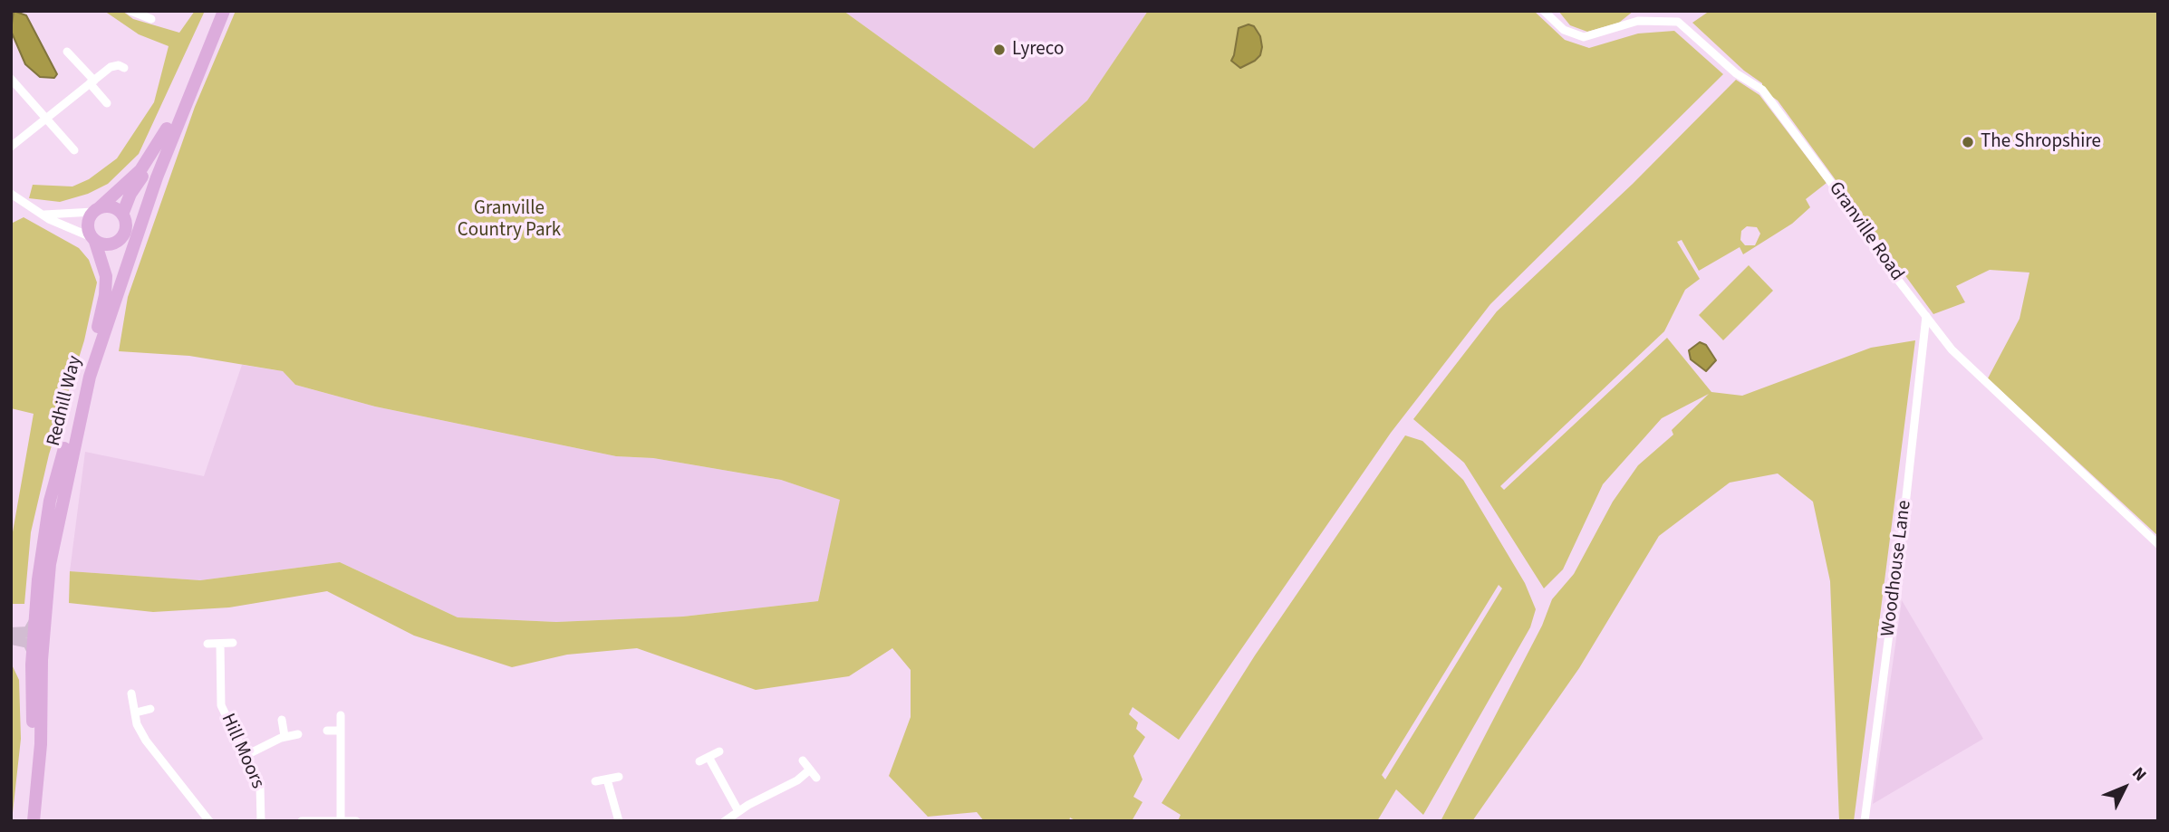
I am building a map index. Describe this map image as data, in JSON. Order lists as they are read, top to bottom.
{
  "streets": {
    "main road": ["Redhill Way"],
    "street": ["Granville Road", "Woodhouse Lane", "Hill Moors"]
  },
  "crossings": [
    ["Granville Road", "Woodhouse Lane"]
  ],
  "parks": ["Granville Country Park"],
  "places": ["Lyreco", "The Shropshire"],
  "north": "top right"
}
